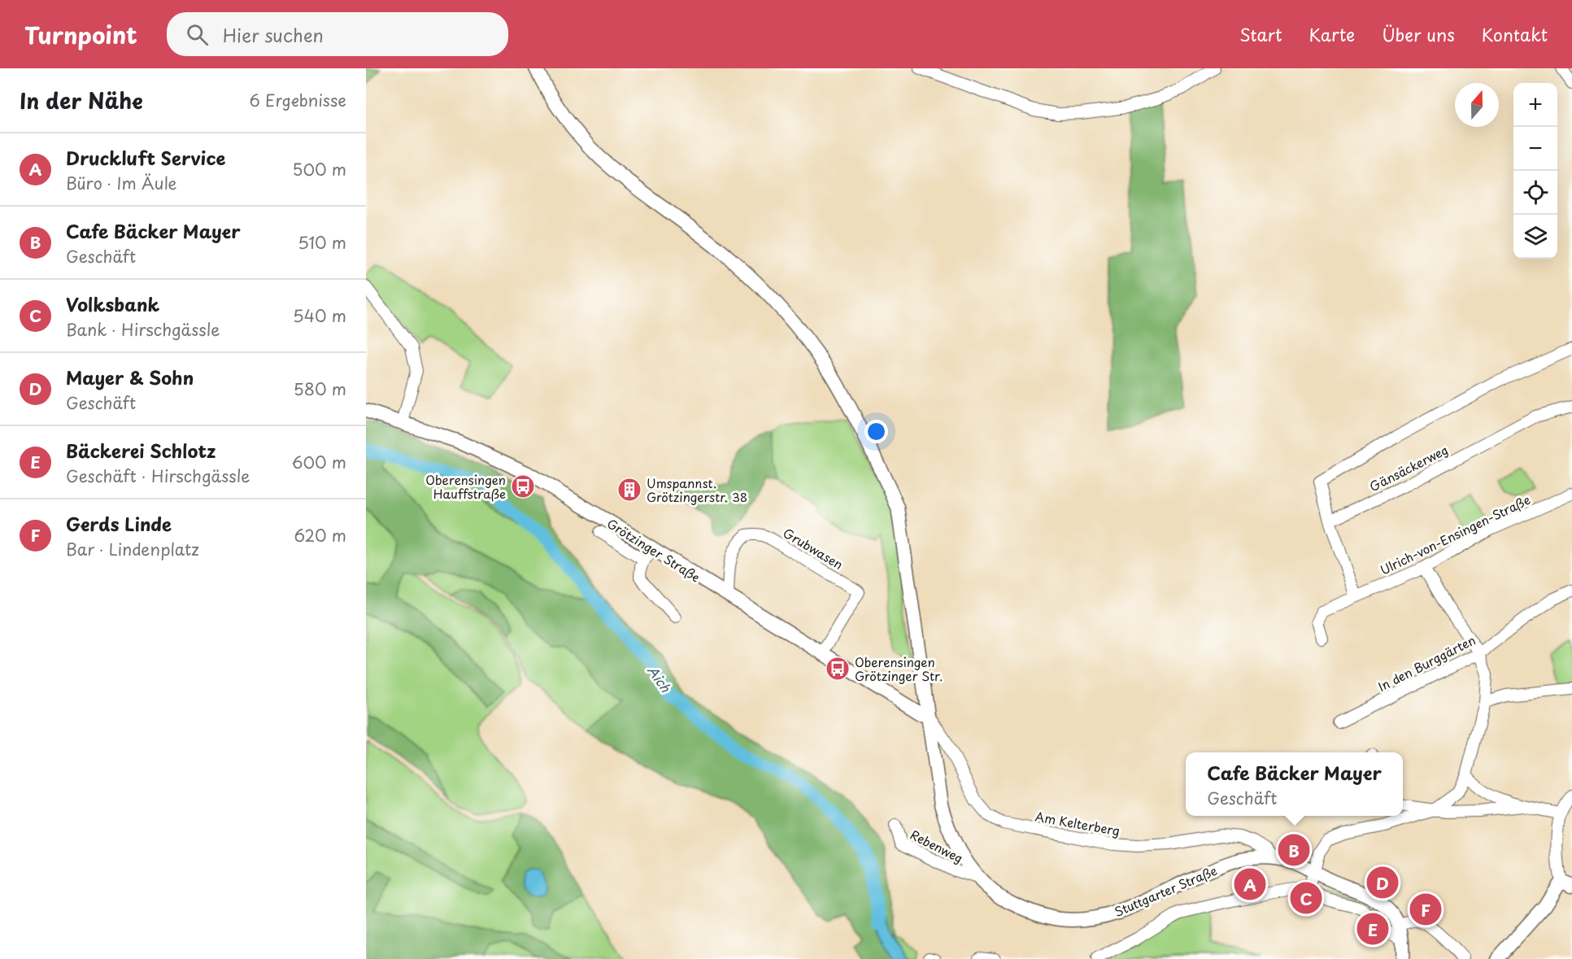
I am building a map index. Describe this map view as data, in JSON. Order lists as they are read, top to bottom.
{
  "streets": {
    "main road": ["Grötzinger Straße", "Stuttgarter Straße"],
    "street": [
      "Gänsäckerweg",
      "Ulrich-von-Ensingen-Straße",
      "Grubwasen",
      "In den Burggärten",
      "Am Kelterberg",
      "Rebenweg"
    ]
  },
  "crossings": [
    ["Grubwasen", "Grötzinger Straße"],
    ["Grötzinger Straße", "Am Kelterberg"],
    ["Grötzinger Straße", "Stuttgarter Straße"],
    ["Am Kelterberg", "Stuttgarter Straße"],
    ["Rebenweg", "Stuttgarter Straße"]
  ],
  "water": ["Aich"],
  "places": {
    "bus stop": ["Oberensingen Hauffstraße", "Oberensingen Grötzinger Str."],
    "building": ["Umspannst. Grötzingerstr. 38"]
  },
  "north": "top",
  "page": {
    "header": "Turnpoint",
    "search": "Hier suchen",
    "nav": [
      "Start",
      "Karte",
      "Über uns",
      "Kontakt"
    ],
    "heading": ["In der Nähe", "6 Ergebnisse"],
    "map_buttons": ["+", "−"],
    "list": [
      {
        "mark": "A",
        "name": "Druckluft Service",
        "note": "Büro · Im Äule",
        "value": "500 m"
      },
      {
        "mark": "B",
        "name": "Cafe Bäcker Mayer",
        "note": "Geschäft",
        "value": "510 m"
      },
      {
        "mark": "C",
        "name": "Volksbank",
        "note": "Bank · Hirschgässle",
        "value": "540 m"
      },
      {
        "mark": "D",
        "name": "Mayer & Sohn",
        "note": "Geschäft",
        "value": "580 m"
      },
      {
        "mark": "E",
        "name": "Bäckerei Schlotz",
        "note": "Geschäft · Hirschgässle",
        "value": "600 m"
      },
      {
        "mark": "F",
        "name": "Gerds Linde",
        "note": "Bar · Lindenplatz",
        "value": "620 m"
      }
    ],
    "popup": ["Cafe Bäcker Mayer", "Geschäft"],
    "pins": [
      "B",
      "D",
      "A",
      "C",
      "F",
      "E"
    ]
  }
}
